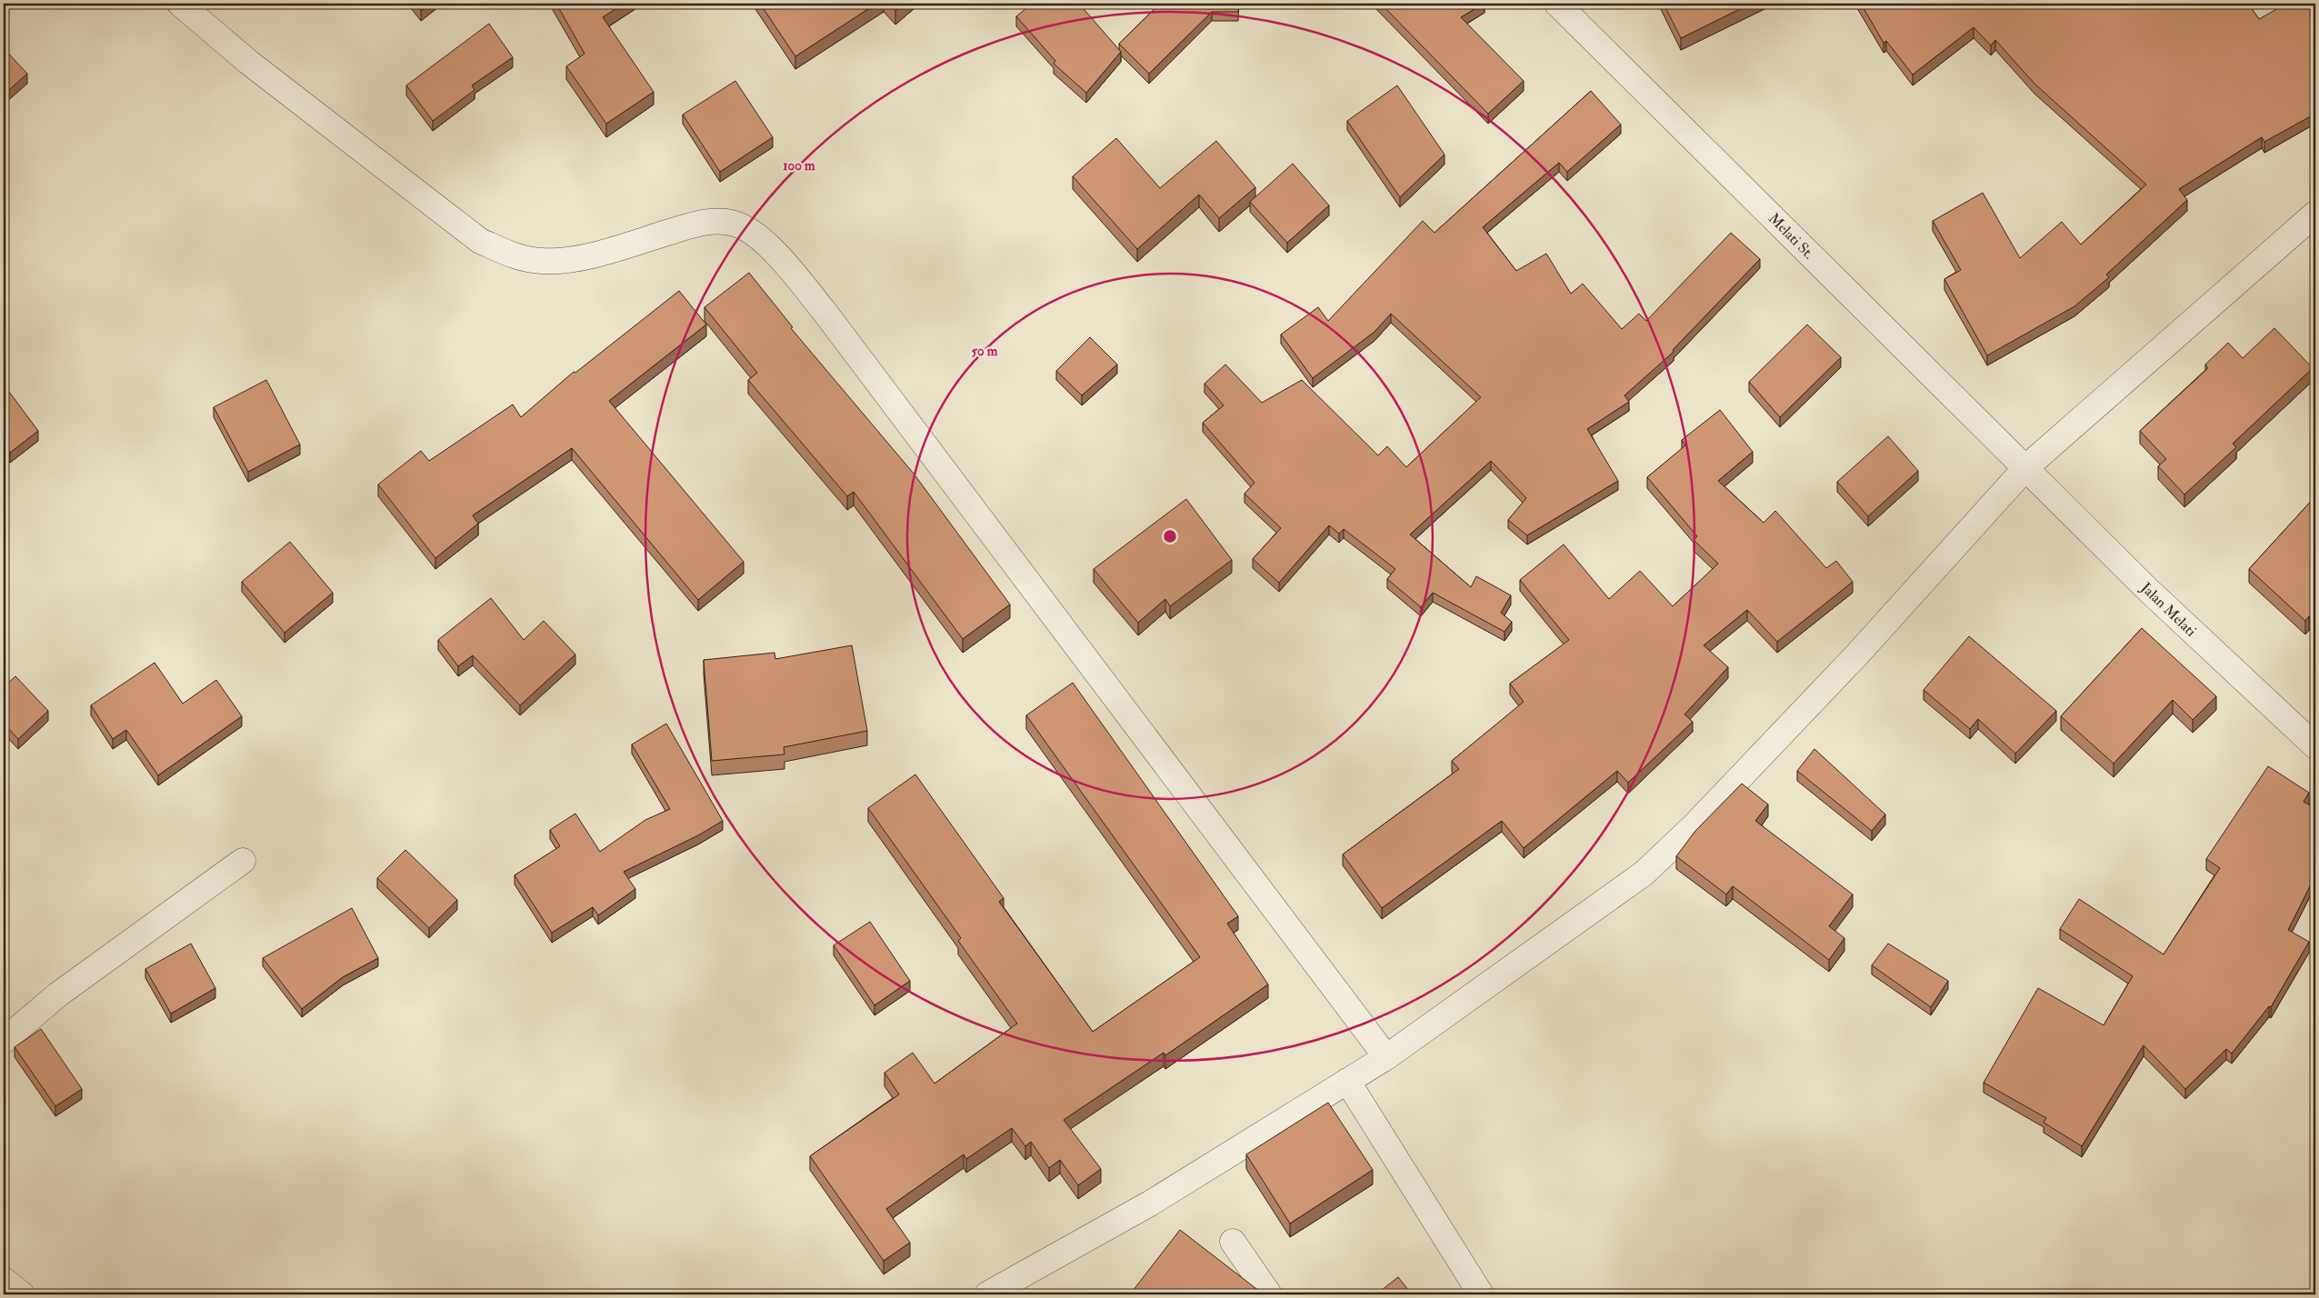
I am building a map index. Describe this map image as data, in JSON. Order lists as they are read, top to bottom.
{
  "streets": {
    "street": ["Melati St.", "Jalan Melati"]
  },
  "crossings": [
    ["Melati St.", "Jalan Melati"]
  ],
  "rings": ["100 m", "50 m"]
}
